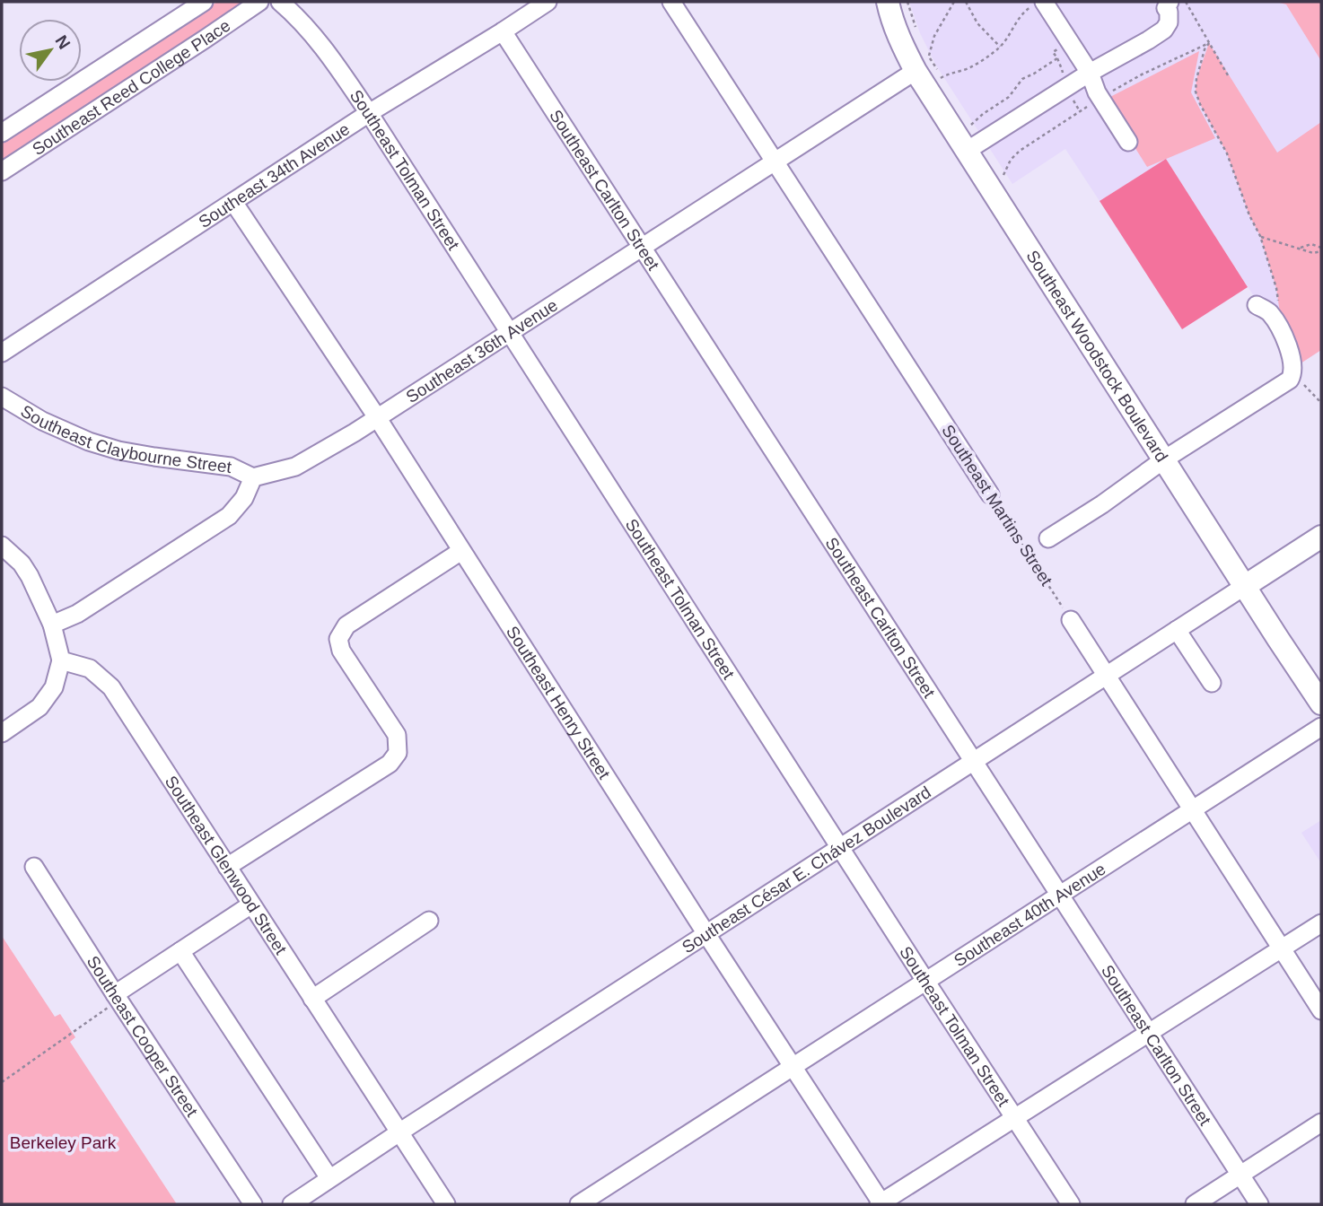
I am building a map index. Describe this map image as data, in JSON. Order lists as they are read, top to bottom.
{
  "streets": {
    "main road": ["Southeast Woodstock Boulevard", "Southeast César E. Chávez Boulevard"],
    "street": [
      "Southeast Reed College Place",
      "Southeast Tolman Street",
      "Southeast 34th Avenue",
      "Southeast Carlton Street",
      "Southeast 36th Avenue",
      "Southeast Claybourne Street",
      "Southeast Martins Street",
      "Southeast Henry Street",
      "Southeast Glenwood Street",
      "Southeast 40th Avenue",
      "Southeast Cooper Street"
    ]
  },
  "crossings": [
    ["Southeast Tolman Street", "Southeast 34th Avenue"],
    ["Southeast Tolman Street", "Southeast 36th Avenue"],
    ["Southeast Tolman Street", "Southeast César E. Chávez Boulevard"],
    ["Southeast Tolman Street", "Southeast 40th Avenue"],
    ["Southeast 34th Avenue", "Southeast Carlton Street"],
    ["Southeast 34th Avenue", "Southeast Henry Street"],
    ["Southeast Carlton Street", "Southeast 36th Avenue"],
    ["Southeast Carlton Street", "Southeast César E. Chávez Boulevard"],
    ["Southeast Carlton Street", "Southeast 40th Avenue"],
    ["Southeast 36th Avenue", "Southeast Woodstock Boulevard"],
    ["Southeast 36th Avenue", "Southeast Claybourne Street"],
    ["Southeast 36th Avenue", "Southeast Martins Street"],
    ["Southeast 36th Avenue", "Southeast Henry Street"],
    ["Southeast Woodstock Boulevard", "Southeast César E. Chávez Boulevard"],
    ["Southeast Henry Street", "Southeast César E. Chávez Boulevard"],
    ["Southeast Henry Street", "Southeast 40th Avenue"],
    ["Southeast Glenwood Street", "Southeast César E. Chávez Boulevard"]
  ],
  "parks": ["Berkeley Park"],
  "north": "top right"
}
